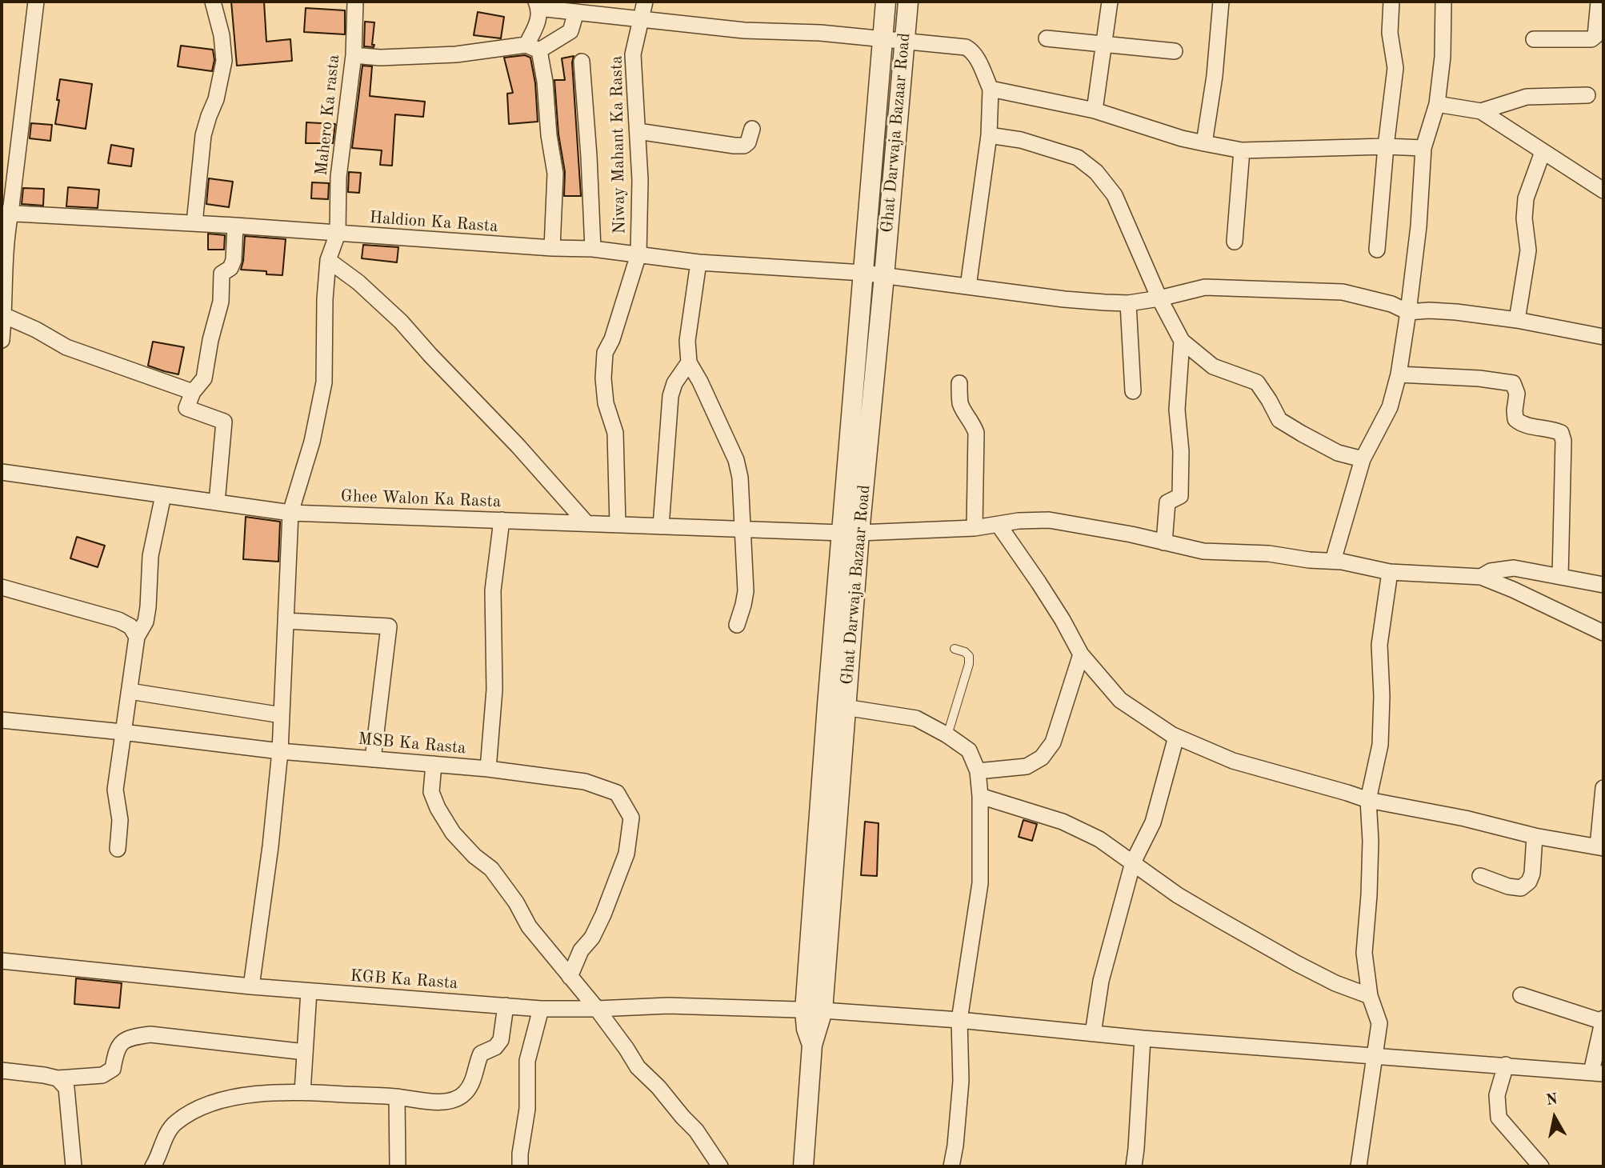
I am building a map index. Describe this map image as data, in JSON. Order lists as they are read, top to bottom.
{
  "streets": {
    "street": [
      "Mahero Ka rasta",
      "Ghat Darwaja Bazaar Road",
      "Niway Mahant Ka Rasta",
      "Haldion Ka Rasta",
      "Ghee Walon Ka Rasta",
      "MSB Ka Rasta",
      "KGB Ka Rasta"
    ]
  },
  "crossings": [
    ["Mahero Ka rasta", "Haldion Ka Rasta"],
    ["Mahero Ka rasta", "Ghee Walon Ka Rasta"],
    ["Mahero Ka rasta", "MSB Ka Rasta"],
    ["Mahero Ka rasta", "KGB Ka Rasta"],
    ["Ghat Darwaja Bazaar Road", "Haldion Ka Rasta"],
    ["Ghat Darwaja Bazaar Road", "Ghee Walon Ka Rasta"],
    ["Ghat Darwaja Bazaar Road", "KGB Ka Rasta"],
    ["Niway Mahant Ka Rasta", "Haldion Ka Rasta"],
    ["Niway Mahant Ka Rasta", "Ghee Walon Ka Rasta"]
  ],
  "north": "top"
}
